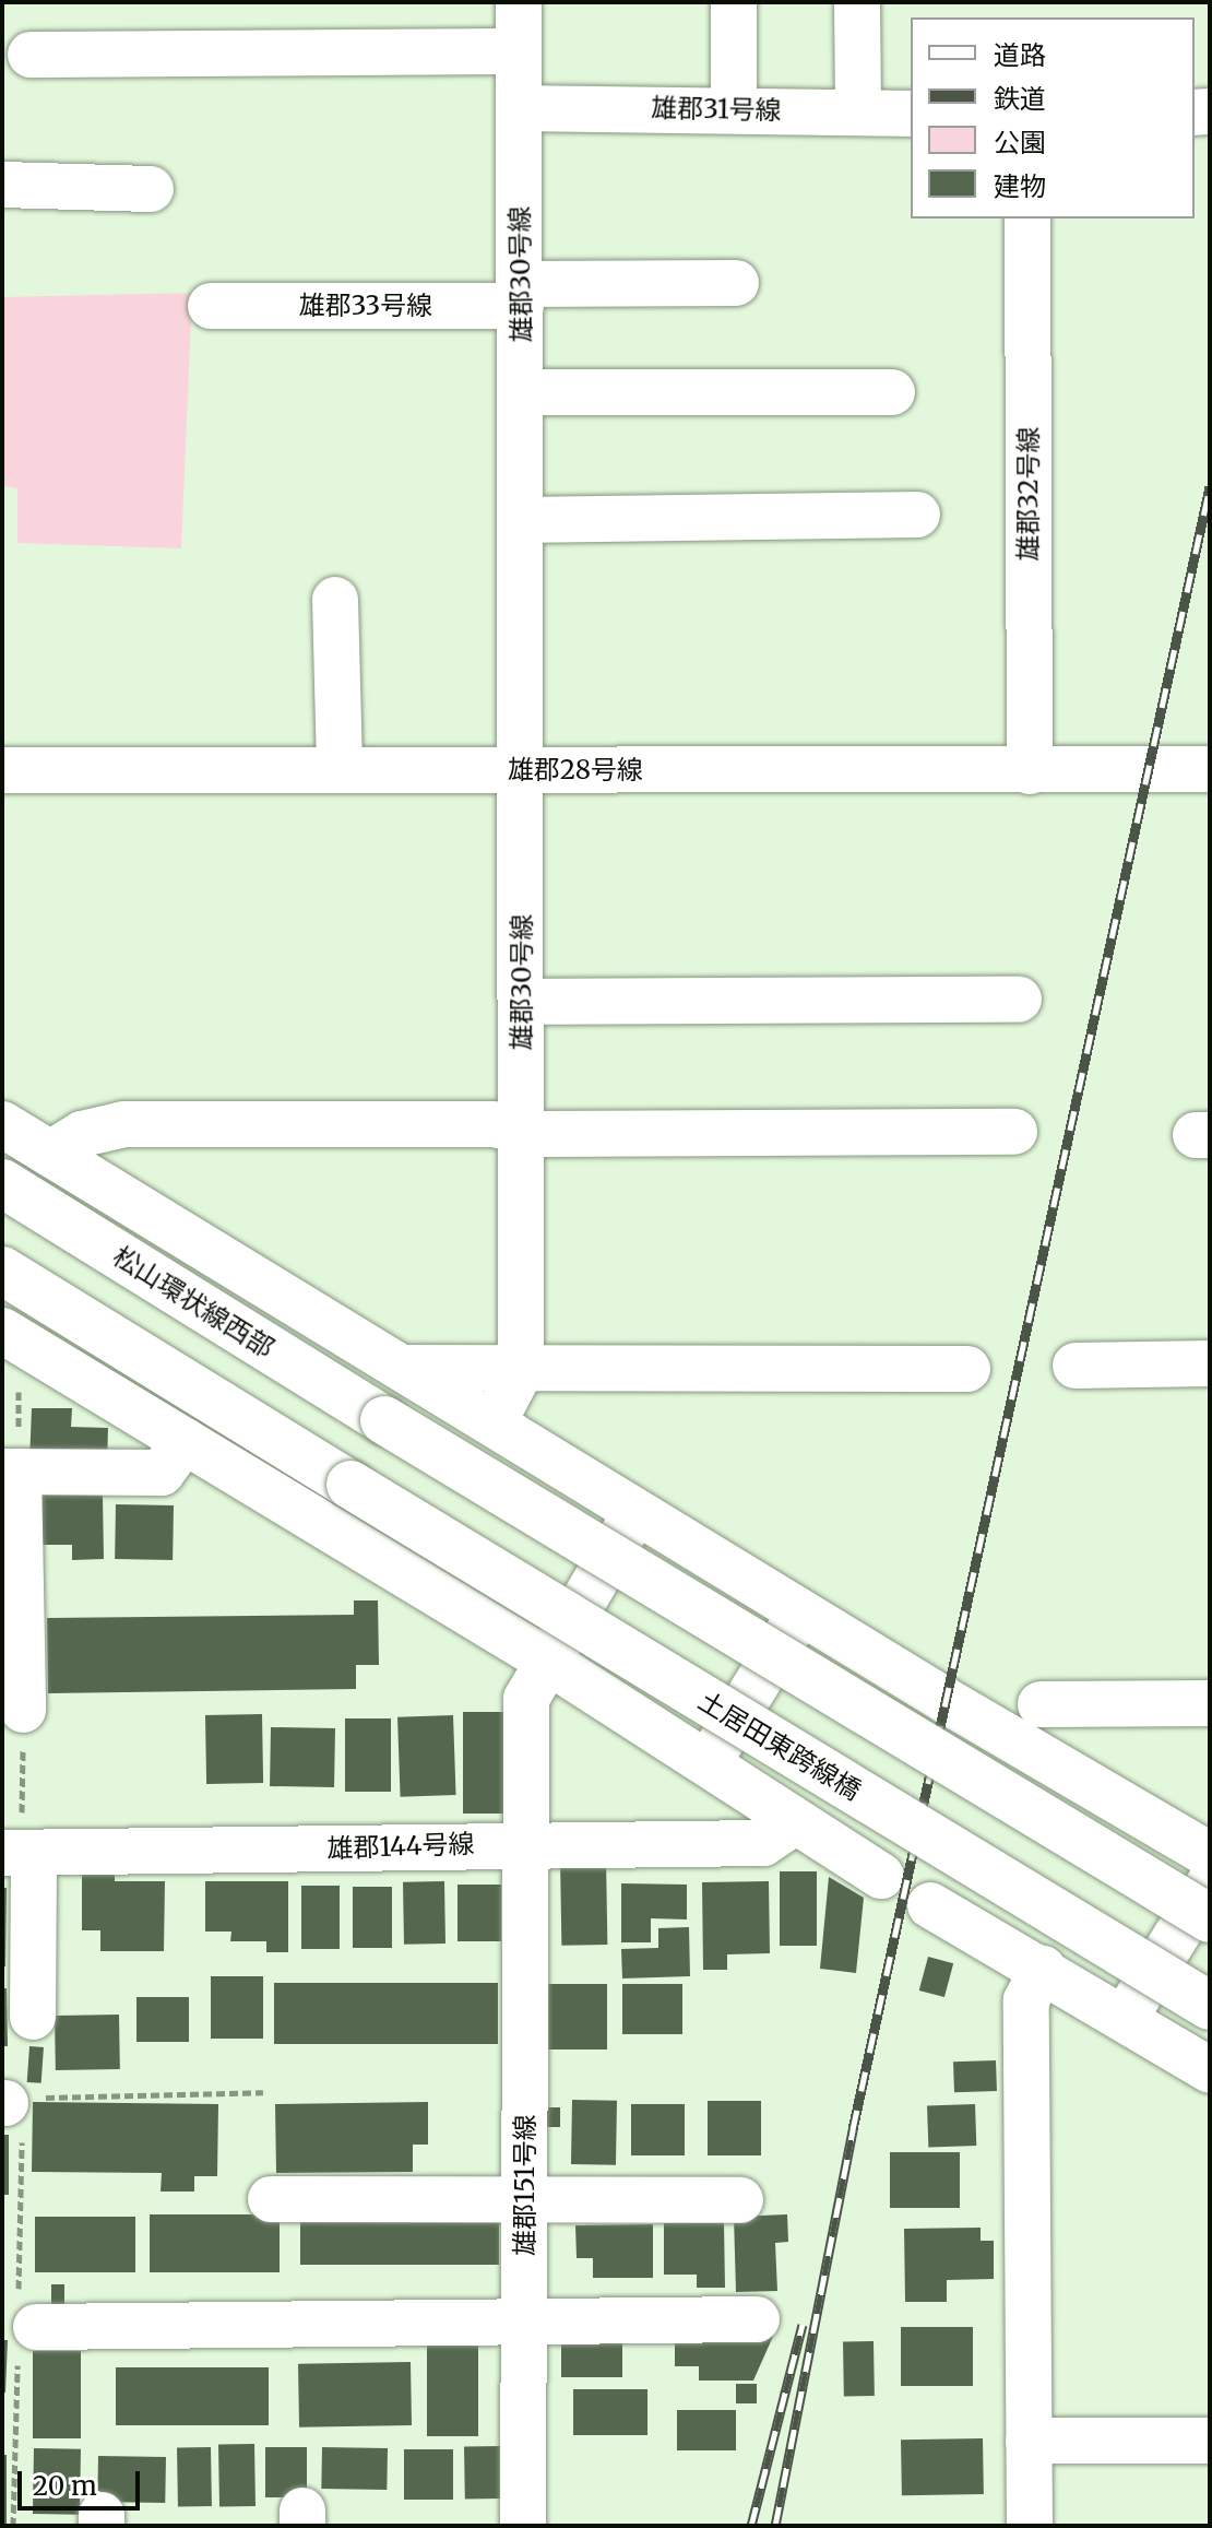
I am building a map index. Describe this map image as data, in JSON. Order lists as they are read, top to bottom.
{
  "streets": {
    "street": [
      "雄郡31号線",
      "雄郡30号線",
      "雄郡33号線",
      "雄郡32号線",
      "雄郡28号線",
      "松山環状線西部",
      "土居田東跨線橋",
      "雄郡144号線",
      "雄郡151号線"
    ]
  },
  "crossings": [
    ["雄郡31号線", "雄郡30号線"],
    ["雄郡30号線", "雄郡33号線"],
    ["雄郡30号線", "雄郡28号線"],
    ["雄郡32号線", "雄郡28号線"],
    ["雄郡144号線", "雄郡151号線"]
  ],
  "legend": [
    "道路",
    "鉄道",
    "公園",
    "建物"
  ],
  "scale_bar": "20 m"
}
